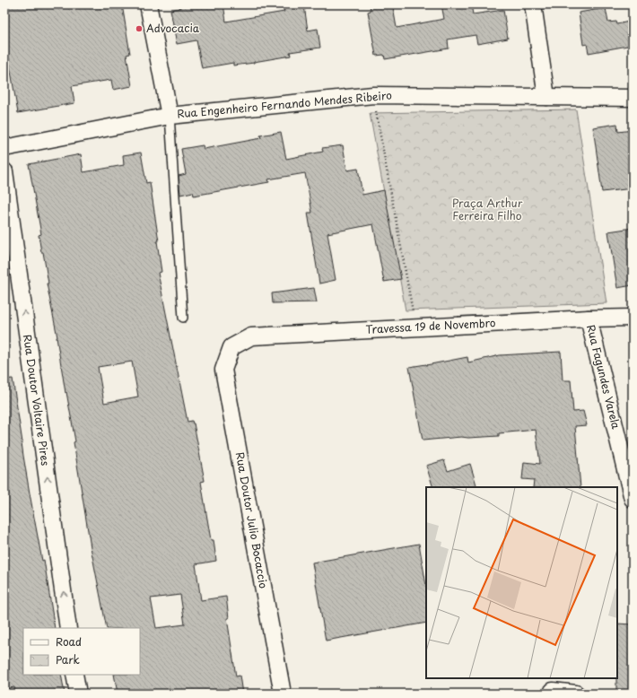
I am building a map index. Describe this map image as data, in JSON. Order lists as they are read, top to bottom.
{
  "streets": {
    "street": [
      "Rua Engenheiro Fernando Mendes Ribeiro",
      "Travessa 19 de Novembro",
      "Rua Fagundes Varela",
      "Rua Doutor Voltaire Pires",
      "Rua Doutor Julio Bocaccio"
    ]
  },
  "crossings": [
    ["Travessa 19 de Novembro", "Rua Fagundes Varela"],
    ["Travessa 19 de Novembro", "Rua Doutor Julio Bocaccio"]
  ],
  "one_way": ["Rua Doutor Voltaire Pires"],
  "parks": ["Praça Arthur Ferreira Filho"],
  "places": ["Advocacia"],
  "legend": ["Road", "Park"]
}
